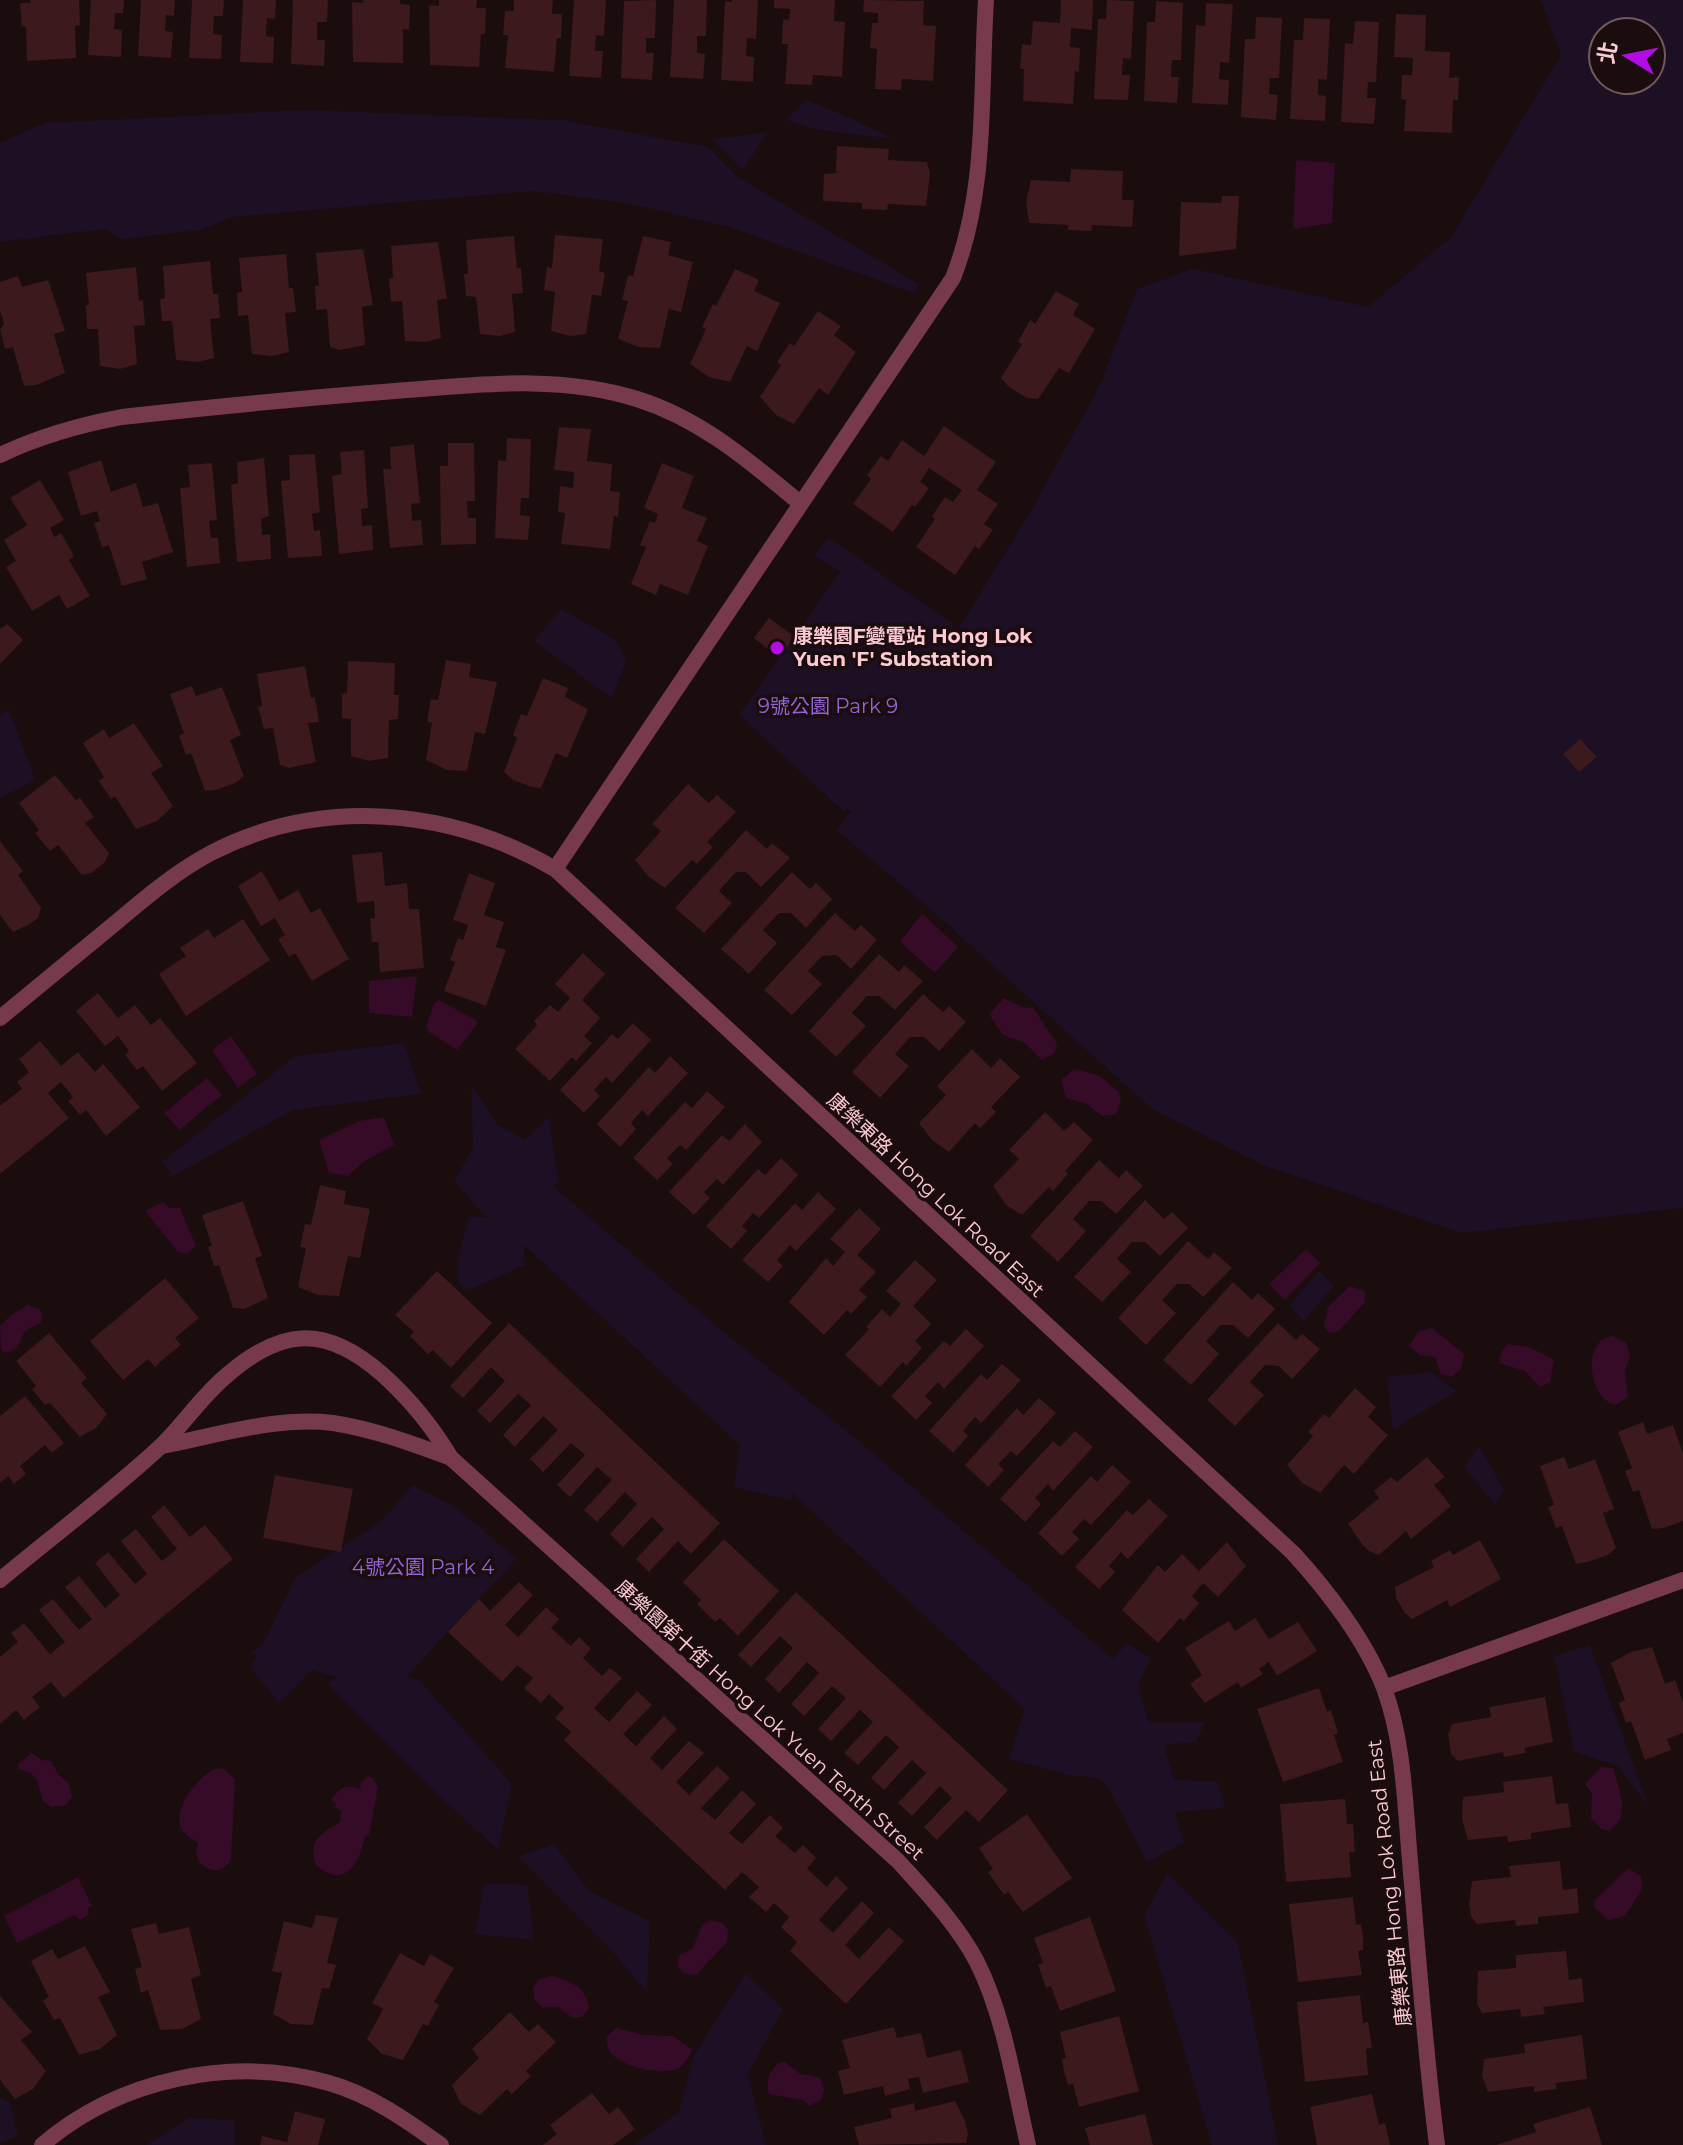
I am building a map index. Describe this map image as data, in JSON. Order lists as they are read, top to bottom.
{
  "streets": {
    "street": ["康樂東路 Hong Lok Road East", "康樂園第十街 Hong Lok Yuen Tenth Street"]
  },
  "parks": ["9號公園 Park 9", "4號公園 Park 4"],
  "places": ["康樂園F變電站 Hong Lok Yuen 'F' Substation"],
  "north": "left"
}
